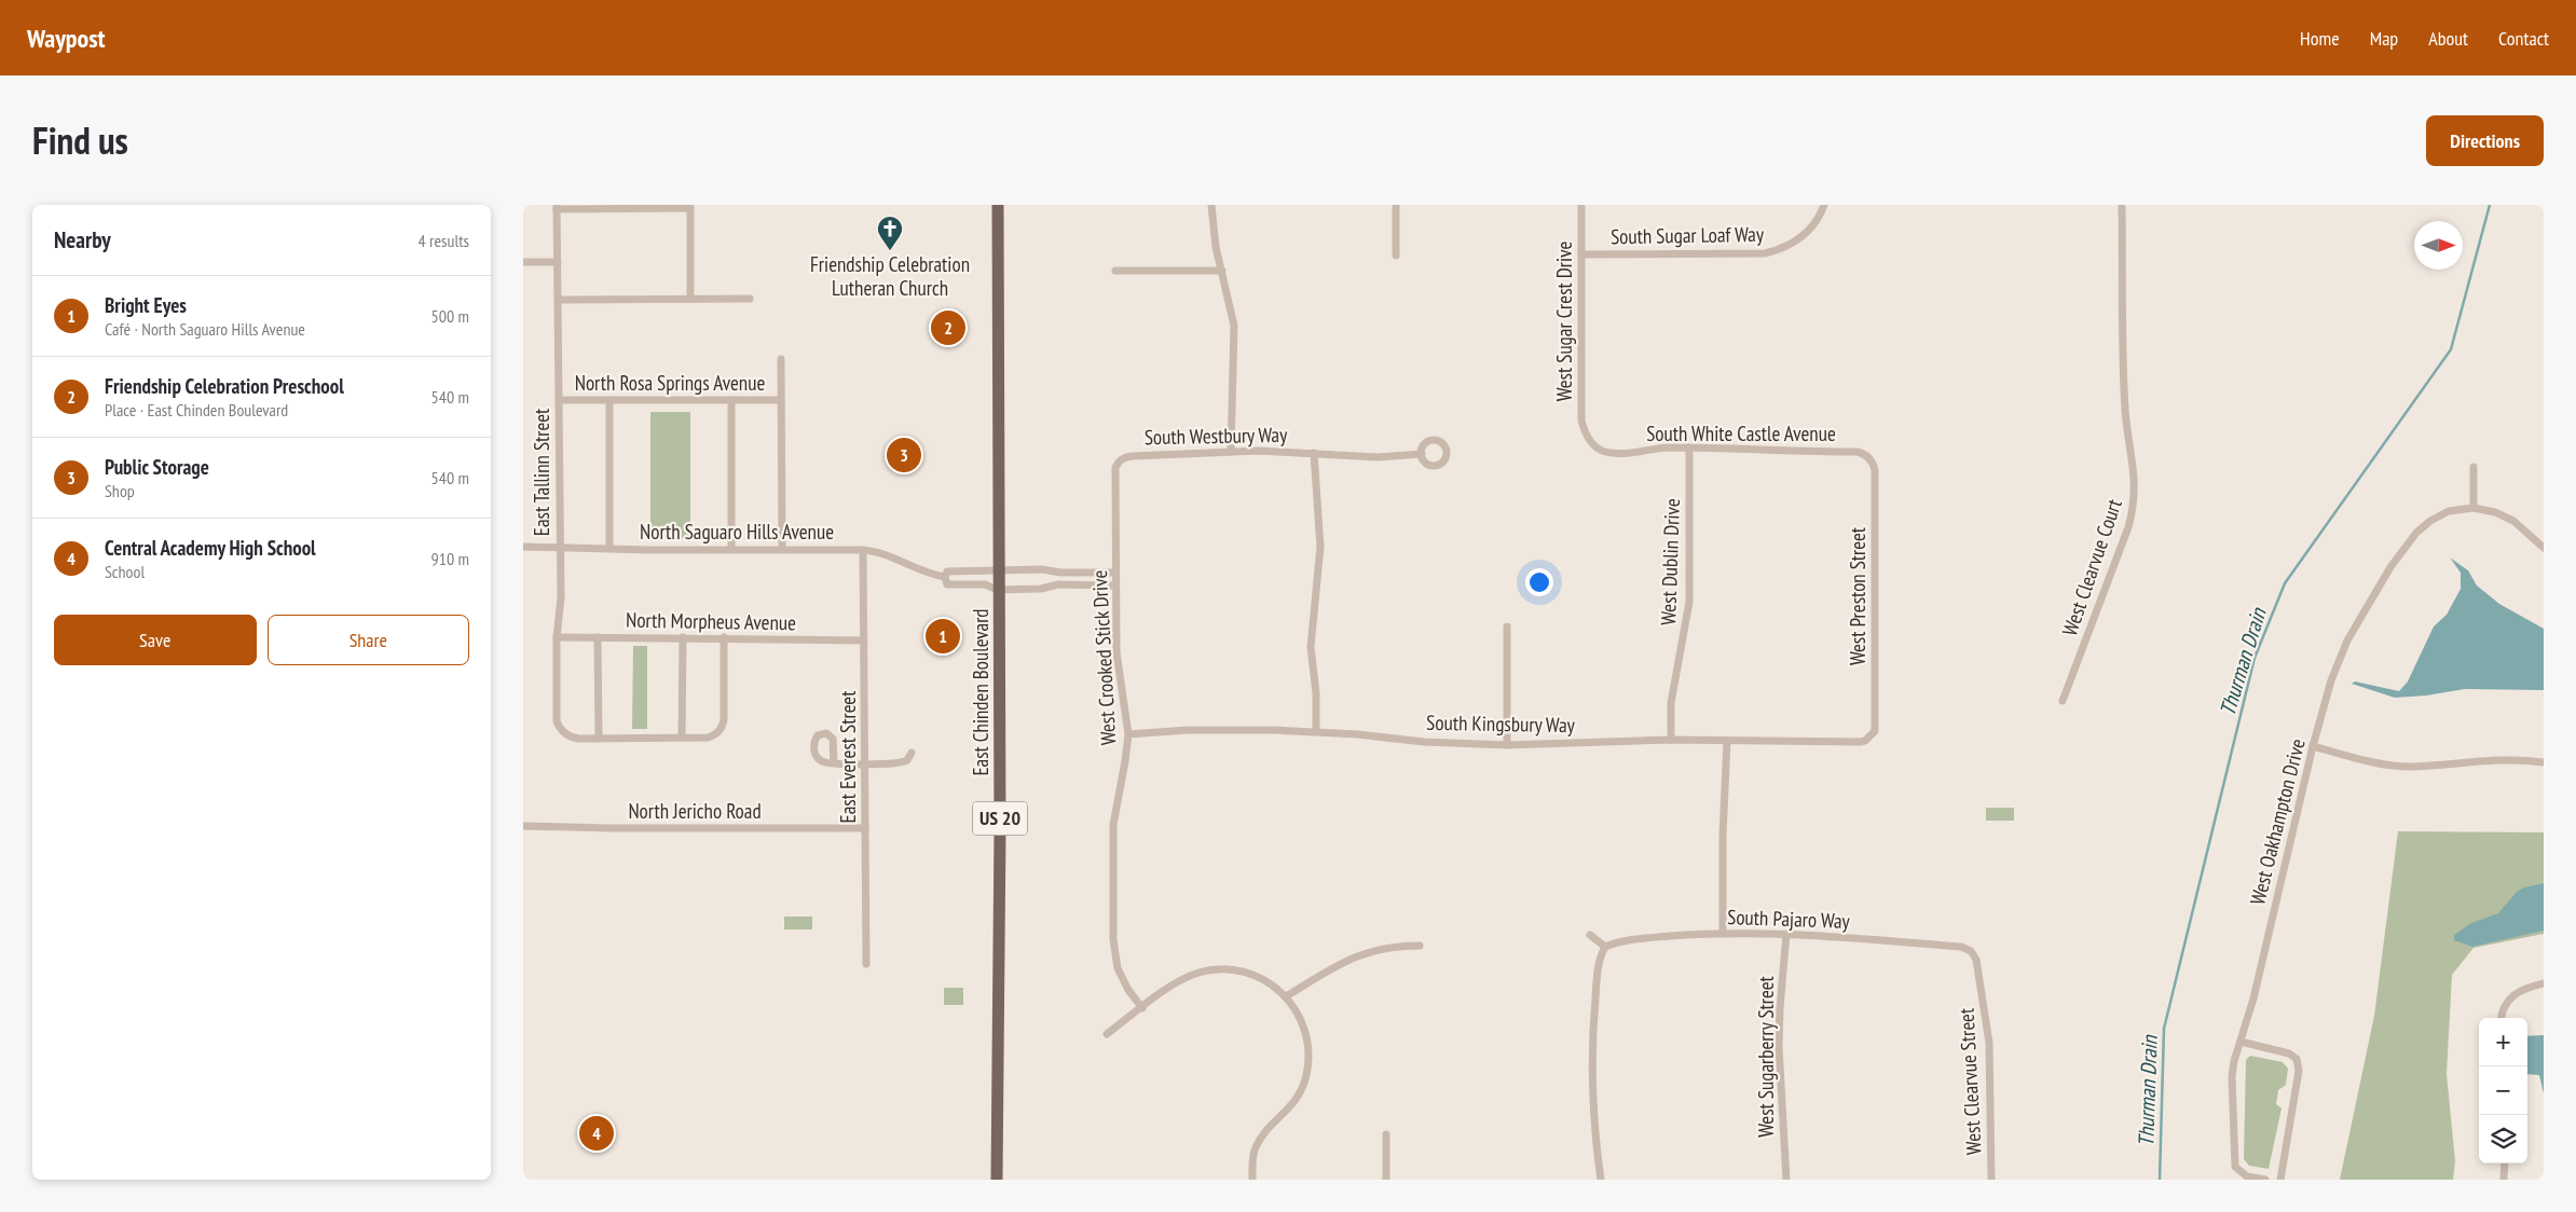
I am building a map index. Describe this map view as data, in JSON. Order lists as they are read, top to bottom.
{
  "streets": {
    "main road": ["East Chinden Boulevard", "US 20"],
    "street": [
      "South Sugar Loaf Way",
      "West Sugar Crest Drive",
      "North Rosa Springs Avenue",
      "South White Castle Avenue",
      "South Westbury Way",
      "East Tallinn Street",
      "North Saguaro Hills Avenue",
      "West Dublin Drive",
      "West Clearvue Court",
      "West Preston Street",
      "North Morpheus Avenue",
      "West Crooked Stick Drive",
      "South Kingsbury Way",
      "East Everest Street",
      "North Jericho Road",
      "West Oakhampton Drive",
      "South Pajaro Way",
      "West Sugarberry Street",
      "West Clearvue Street"
    ]
  },
  "crossings": [
    ["South Sugar Loaf Way", "West Sugar Crest Drive"],
    ["West Sugar Crest Drive", "South White Castle Avenue"],
    ["North Rosa Springs Avenue", "East Tallinn Street"],
    ["South White Castle Avenue", "West Dublin Drive"],
    ["South White Castle Avenue", "West Preston Street"],
    ["South Westbury Way", "West Crooked Stick Drive"],
    ["East Tallinn Street", "North Saguaro Hills Avenue"],
    ["East Tallinn Street", "North Morpheus Avenue"],
    ["North Saguaro Hills Avenue", "East Chinden Boulevard"],
    ["North Saguaro Hills Avenue", "East Everest Street"],
    ["West Dublin Drive", "South Kingsbury Way"],
    ["West Preston Street", "South Kingsbury Way"],
    ["North Morpheus Avenue", "East Everest Street"],
    ["West Crooked Stick Drive", "South Kingsbury Way"],
    ["East Everest Street", "North Jericho Road"],
    ["South Pajaro Way", "West Sugarberry Street"],
    ["South Pajaro Way", "West Clearvue Street"]
  ],
  "water": ["Thurman Drain"],
  "places": {
    "church": ["Friendship Celebration Lutheran Church"]
  },
  "north": "right",
  "page": {
    "header": "Waypost",
    "nav": [
      "Home",
      "Map",
      "About",
      "Contact"
    ],
    "title": "Find us",
    "buttons": [
      "Directions",
      ["Save", "Share"]
    ],
    "heading": ["Nearby", "4 results"],
    "list": [
      {
        "mark": "1",
        "name": "Bright Eyes",
        "note": "Café · North Saguaro Hills Avenue",
        "value": "500 m"
      },
      {
        "mark": "2",
        "name": "Friendship Celebration Preschool",
        "note": "Place · East Chinden Boulevard",
        "value": "540 m"
      },
      {
        "mark": "3",
        "name": "Public Storage",
        "note": "Shop",
        "value": "540 m"
      },
      {
        "mark": "4",
        "name": "Central Academy High School",
        "note": "School",
        "value": "910 m"
      }
    ],
    "pins": [
      "2",
      "3",
      "1",
      "4"
    ],
    "map_buttons": ["+", "−"]
  }
}
